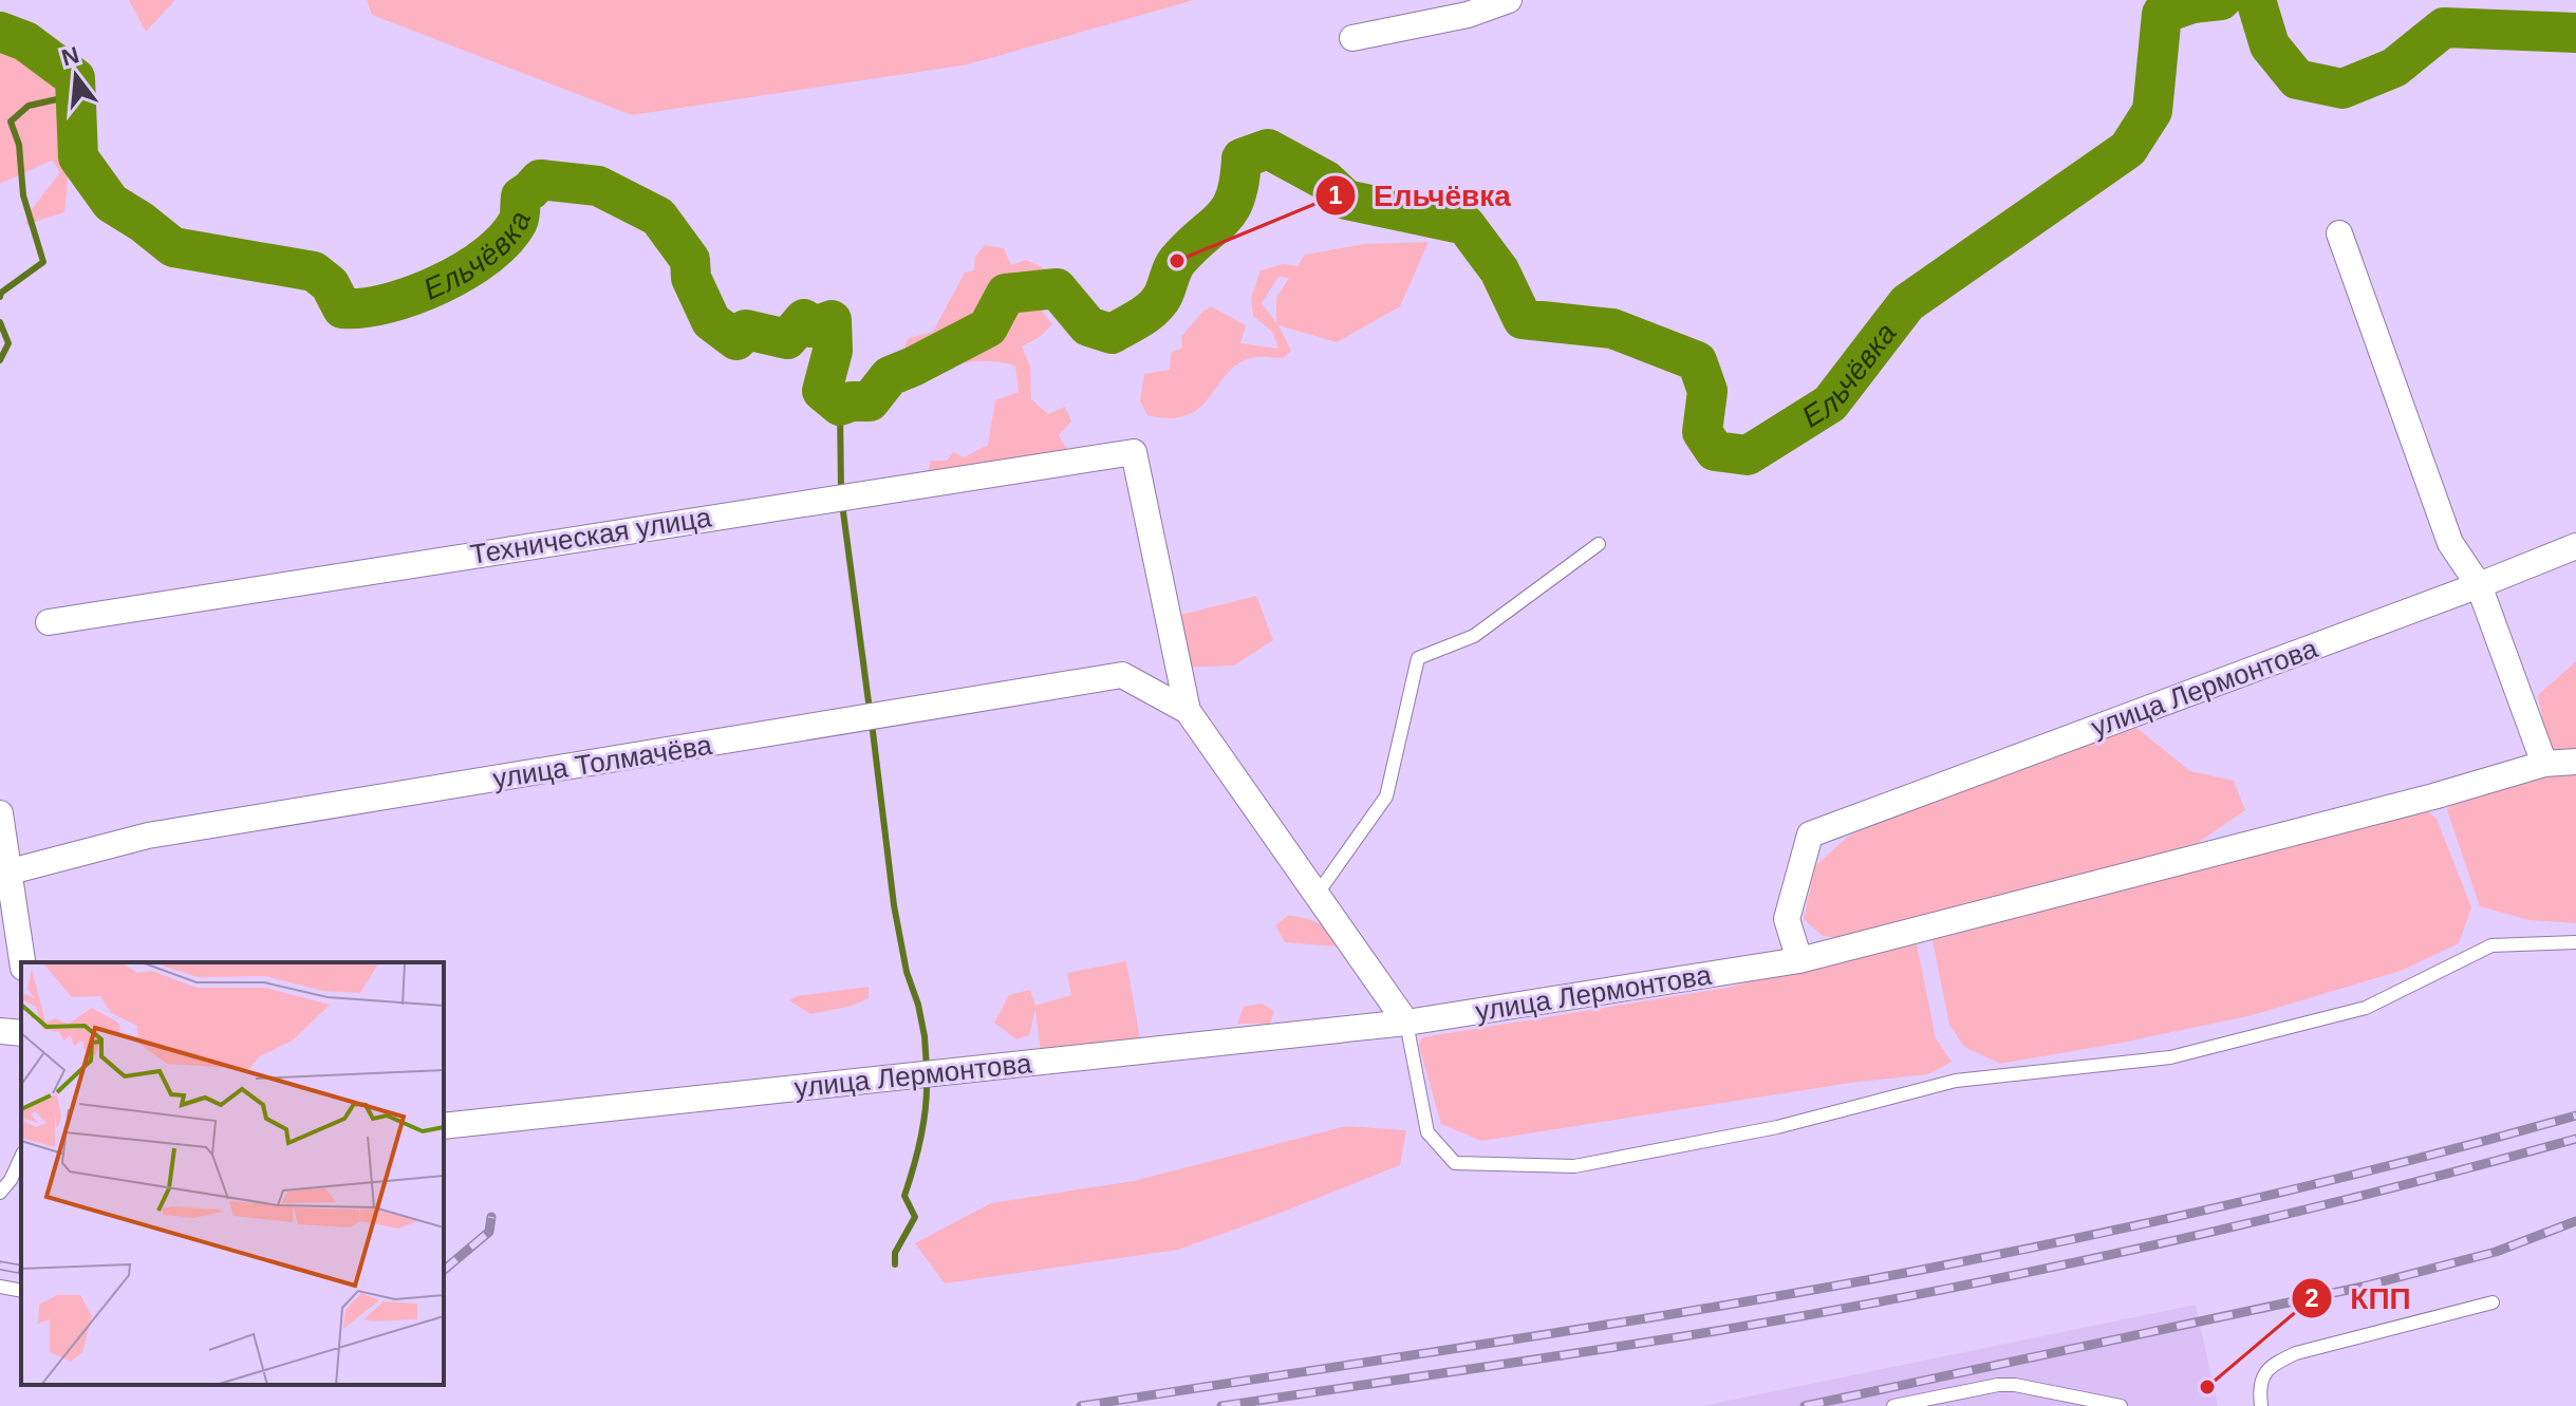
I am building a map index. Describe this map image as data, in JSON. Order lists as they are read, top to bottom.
{
  "streets": {
    "street": ["Техническая улица", "улица Лермонтова", "улица Толмачёва"]
  },
  "crossings": [
    ["Техническая улица", "улица Толмачёва"]
  ],
  "water": ["Ельчёвка"],
  "places": ["Ельчёвка", "КПП"],
  "north": "top"
}
